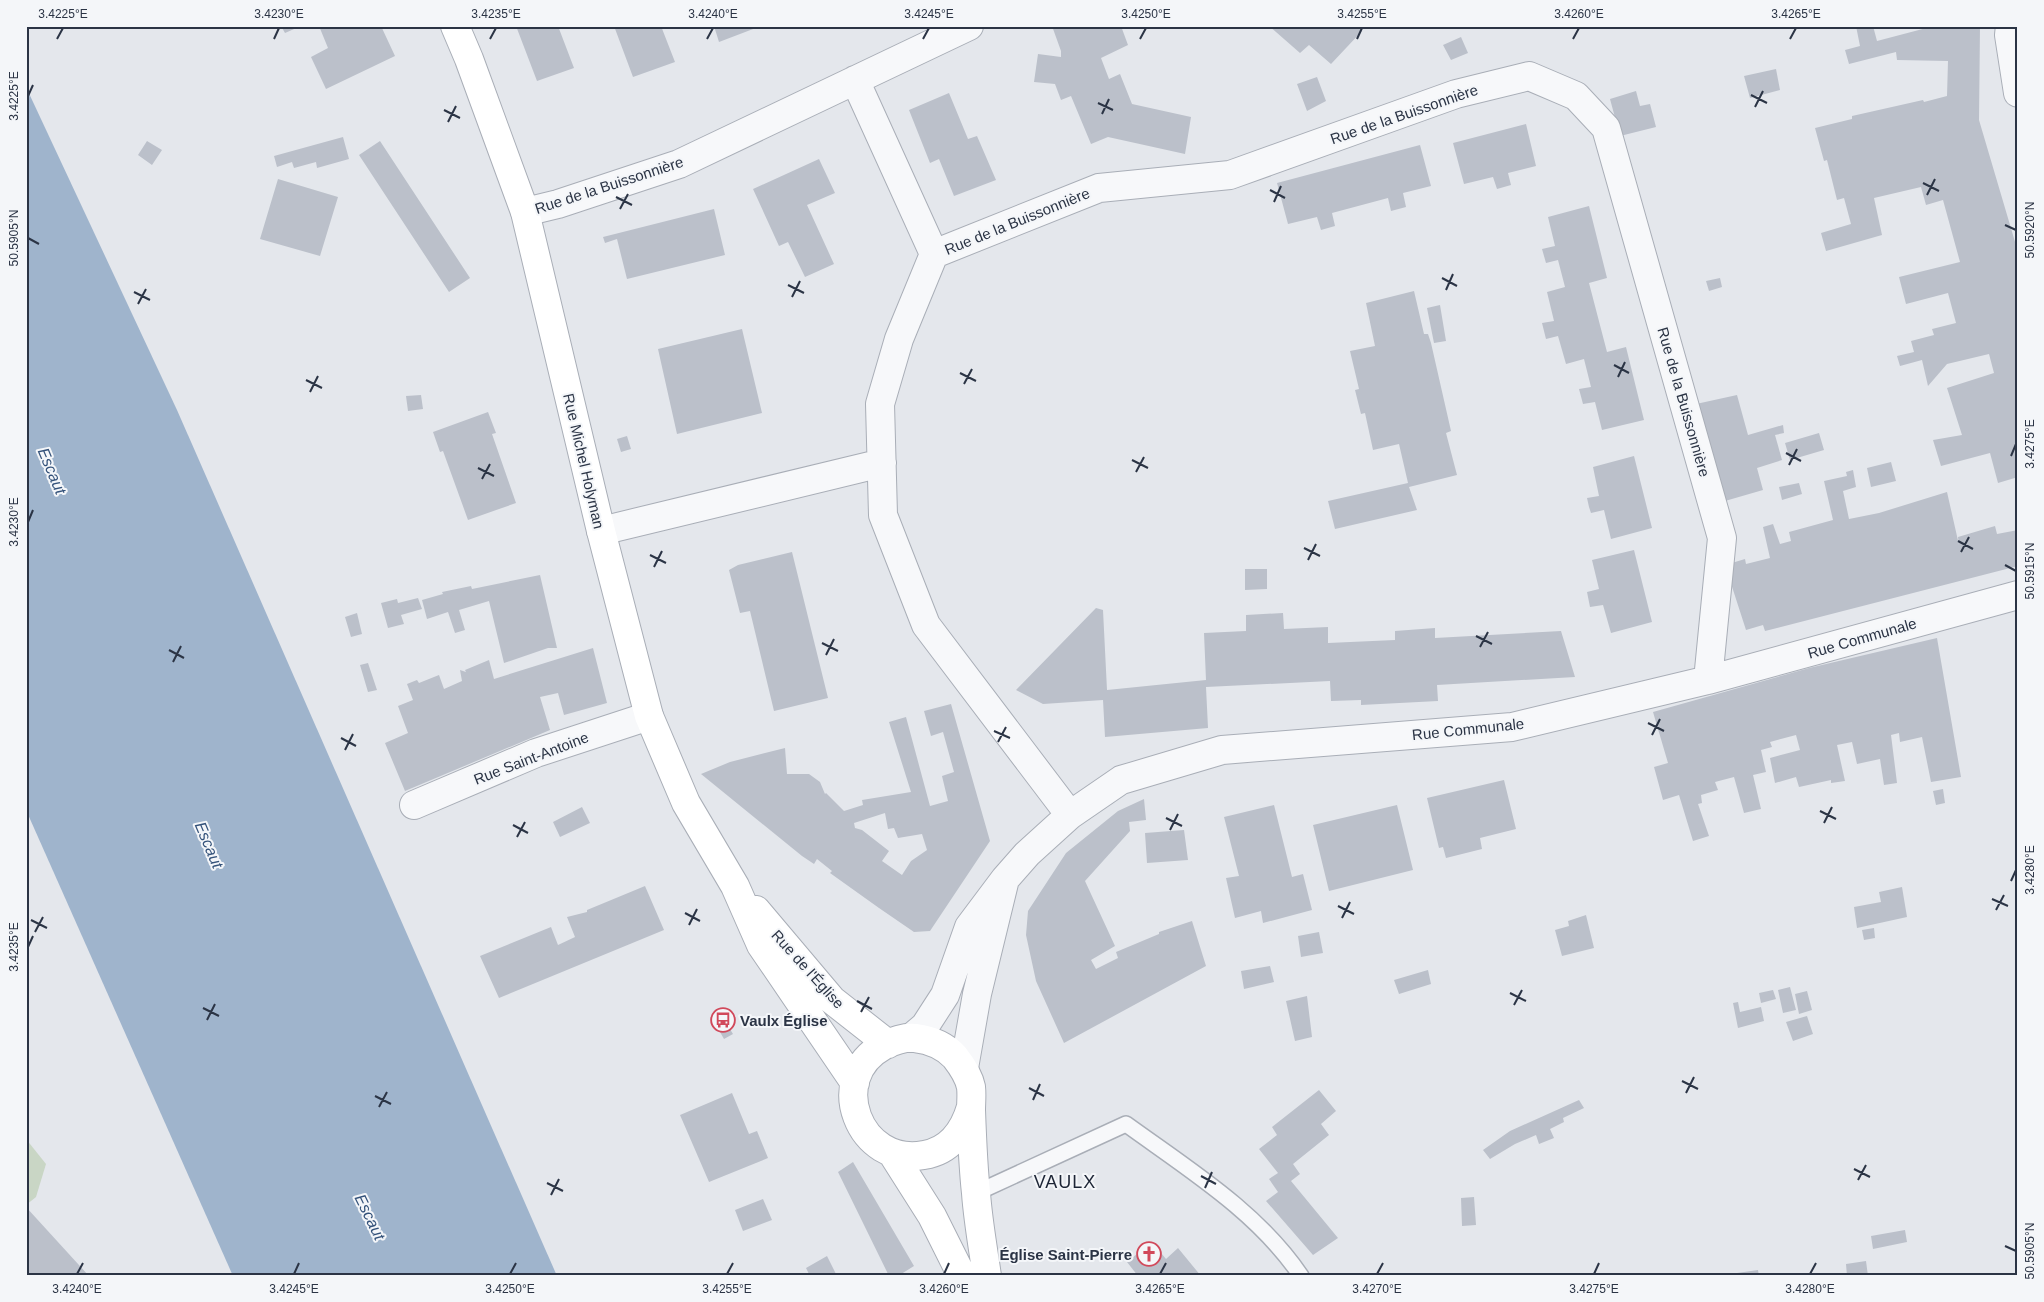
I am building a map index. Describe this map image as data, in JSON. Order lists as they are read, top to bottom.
{
  "streets": {
    "main road": ["Rue Michel Holyman", "Rue de l'Église"],
    "street": ["Rue de la Buissonnière", "Rue Communale", "Rue Saint-Antoine"]
  },
  "crossings": [
    ["Rue de la Buissonnière", "Rue Michel Holyman"],
    ["Rue de la Buissonnière", "Rue Communale"],
    ["Rue Michel Holyman", "Rue Saint-Antoine"],
    ["Rue Michel Holyman", "Rue de l'Église"],
    ["Rue Communale", "Rue de l'Église"]
  ],
  "districts": ["VAULX"],
  "water": ["Escaut"],
  "places": {
    "bus stop": ["Vaulx Église"],
    "church": ["Église Saint-Pierre"]
  },
  "coordinates": [
    "3.4225°E",
    "3.4230°E",
    "3.4235°E",
    "3.4240°E",
    "3.4245°E",
    "3.4250°E",
    "3.4255°E",
    "3.4260°E",
    "3.4265°E",
    "50.5920°N",
    "50.5905°N",
    "3.4275°E",
    "50.5915°N",
    "3.4280°E",
    "3.4270°E"
  ]
}
